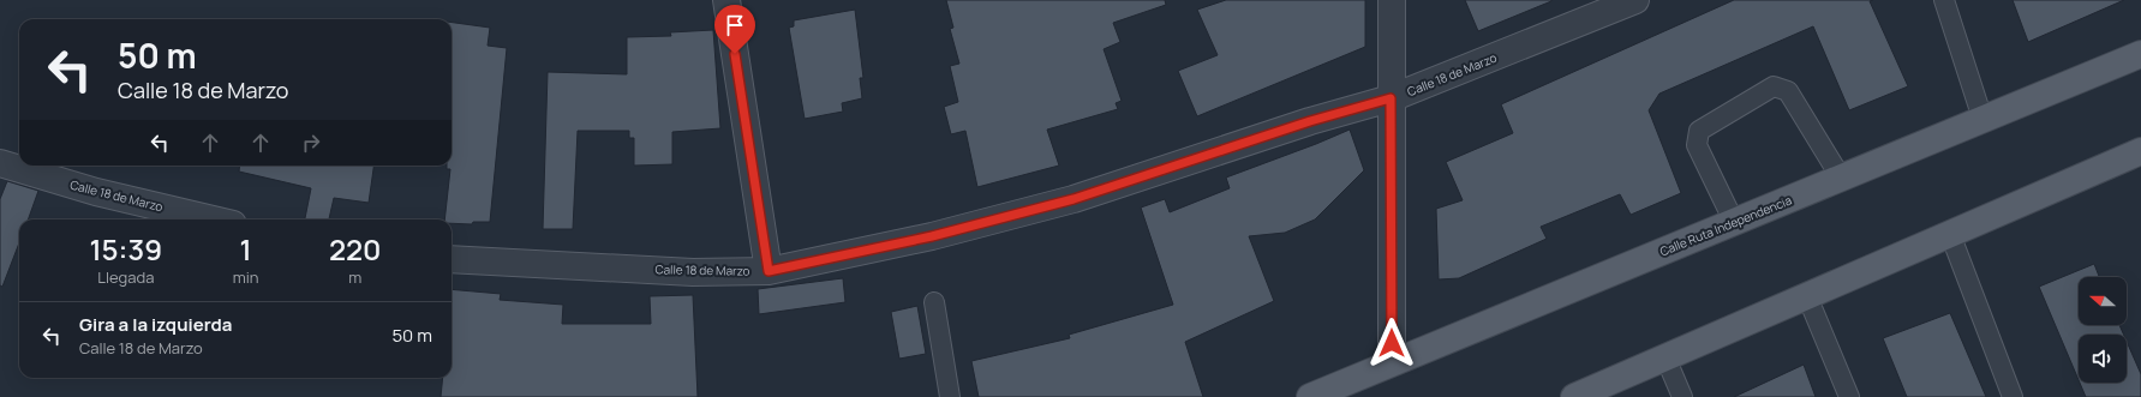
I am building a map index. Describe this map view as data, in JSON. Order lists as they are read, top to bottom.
{
  "streets": {
    "main road": ["Calle Ruta Independencia"],
    "street": ["Calle 18 de Marzo"]
  },
  "north": "left",
  "page": {
    "turn": ["50 m", "Calle 18 de Marzo"],
    "eta": [
      "15:39",
      "Llegada",
      "1",
      "min",
      "220",
      "m"
    ],
    "list": [
      {
        "name": "Gira a la izquierda",
        "note": "Calle 18 de Marzo",
        "value": "50 m"
      }
    ]
  }
}
